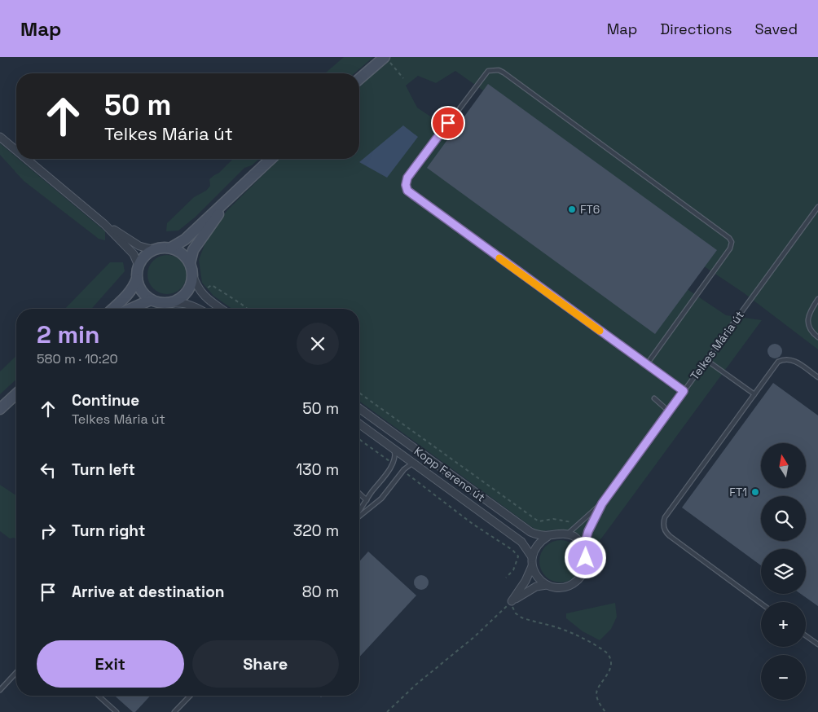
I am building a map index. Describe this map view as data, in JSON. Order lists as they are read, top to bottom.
{
  "streets": {
    "street": ["Kopp Ferenc út"],
    "lane": ["Telkes Mária út"]
  },
  "places": ["FT6", "FT1"],
  "north": "top",
  "page": {
    "header": "Map",
    "nav": ["Map", "Directions", "Saved"],
    "turn": ["50 m", "Telkes Mária út"],
    "heading": ["2 min", "580 m · 10:20"],
    "list": [
      {
        "name": "Continue",
        "note": "Telkes Mária út",
        "value": "50 m"
      },
      {
        "name": "Turn left",
        "value": "130 m"
      },
      {
        "name": "Turn right",
        "value": "320 m"
      },
      {
        "name": "Arrive at destination",
        "value": "80 m"
      }
    ],
    "map_buttons": ["+", "−"],
    "buttons": ["Exit", "Share"]
  }
}
